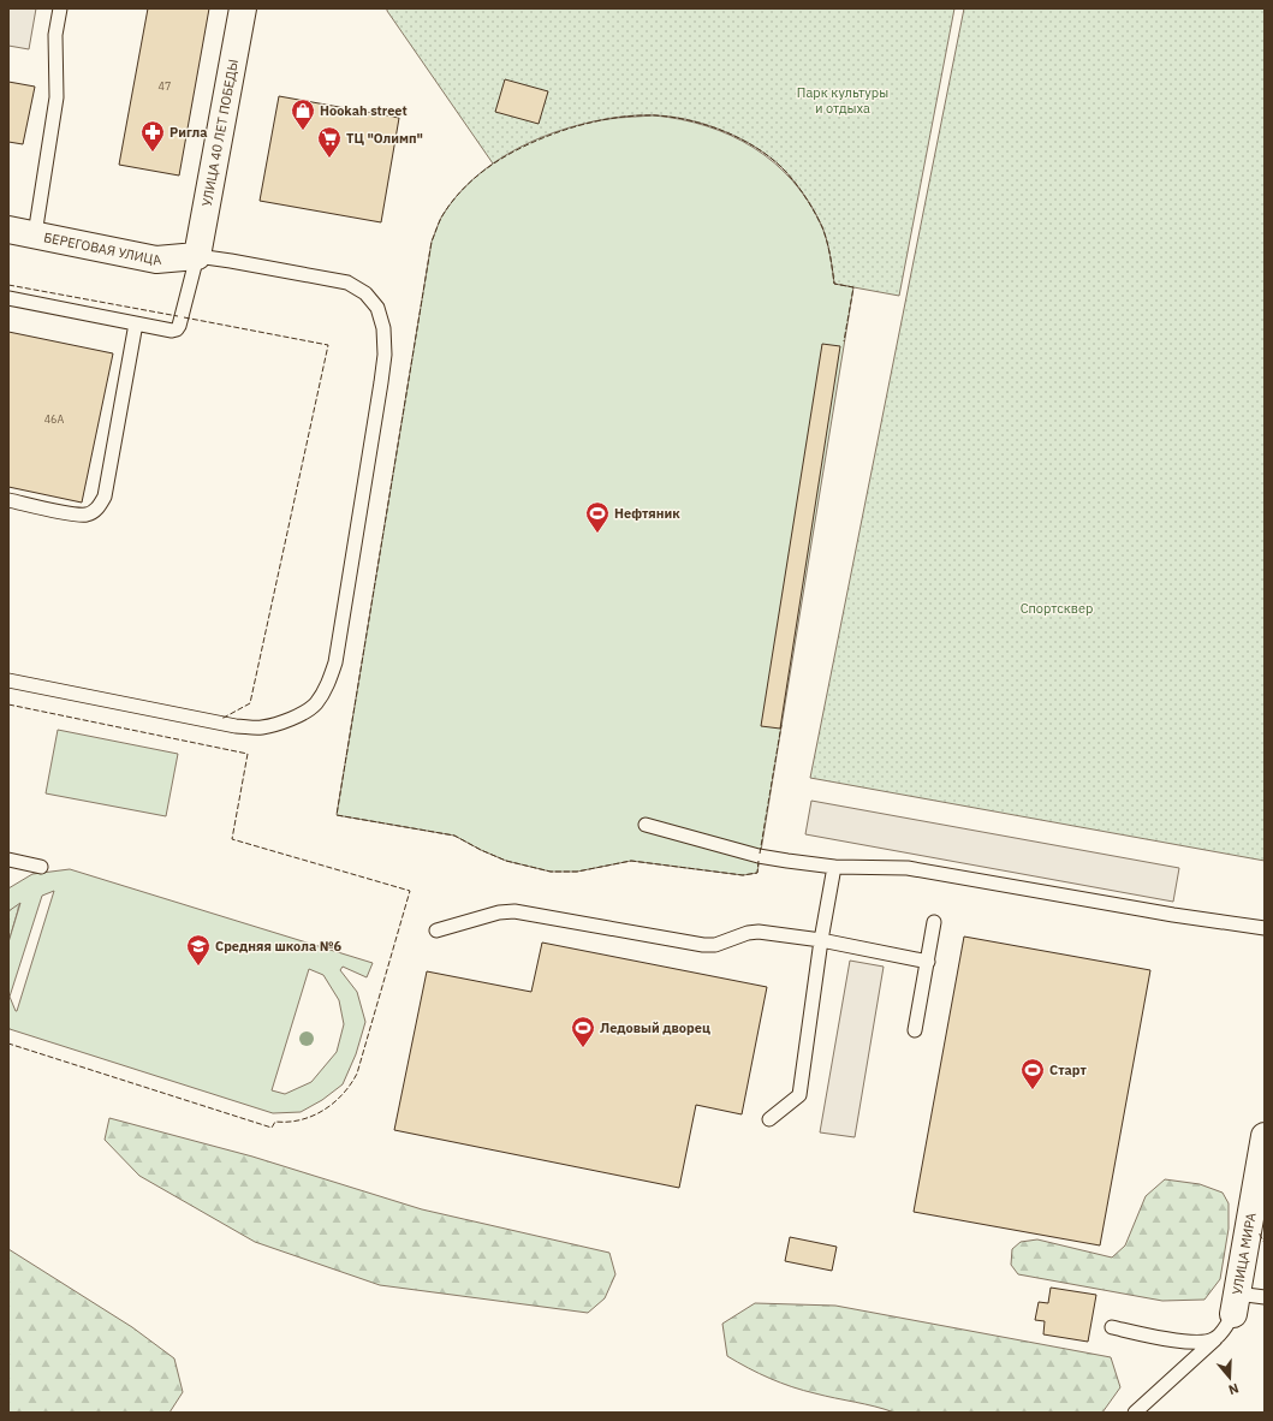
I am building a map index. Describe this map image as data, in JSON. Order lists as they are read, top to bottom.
{
  "streets": {
    "street": ["УЛИЦА 40 ЛЕТ ПОБЕДЫ", "БЕРЕГОВАЯ УЛИЦА", "УЛИЦА МИРА"]
  },
  "crossings": [
    ["УЛИЦА 40 ЛЕТ ПОБЕДЫ", "БЕРЕГОВАЯ УЛИЦА"]
  ],
  "parks": ["Парк культуры и отдыха", "Спортсквер"],
  "places": {
    "shop": ["Hookah street"],
    "pharmacy": ["Ригла"],
    "supermarket": ["ТЦ \"Олимп\""],
    "sports": ["Нефтяник", "Ледовый дворец", "Старт"],
    "school or university": ["Средняя школа №6"]
  },
  "house_numbers": ["47", "46А"],
  "north": "bottom"
}
